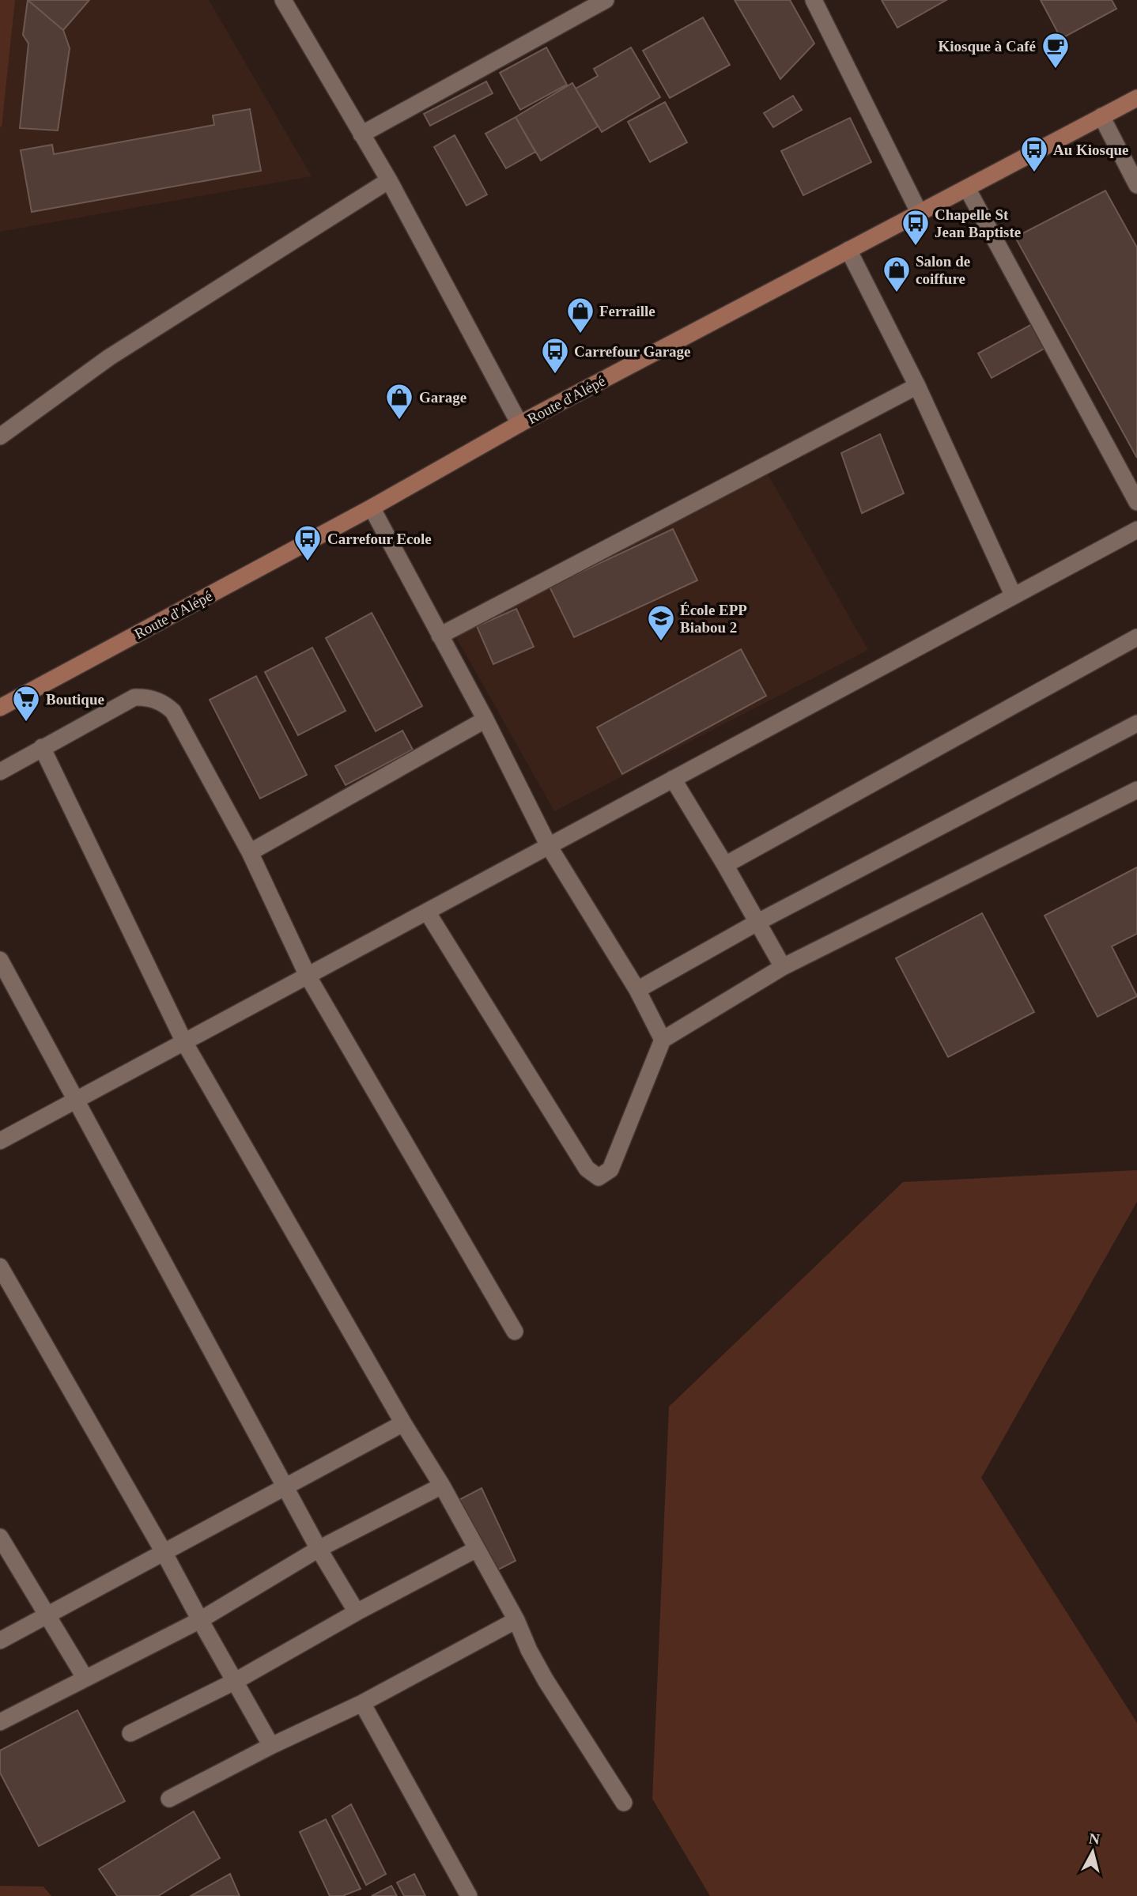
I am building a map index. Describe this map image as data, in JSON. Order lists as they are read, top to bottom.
{
  "streets": {
    "main road": ["Route d'Alépé"]
  },
  "places": {
    "cafe": ["Kiosque à Café"],
    "bus stop": [
      "Au Kiosque",
      "Chapelle St Jean Baptiste",
      "Carrefour Garage",
      "Carrefour Ecole"
    ],
    "shop": ["Salon de coiffure", "Ferraille", "Garage"],
    "school or university": ["École EPP Biabou 2"],
    "supermarket": ["Boutique"]
  },
  "north": "top"
}
